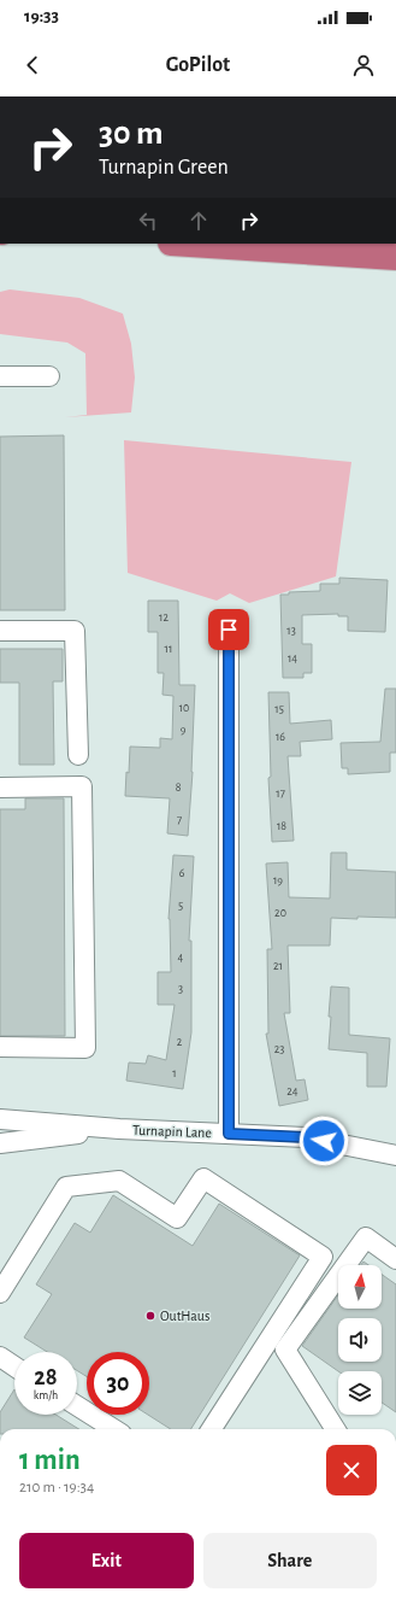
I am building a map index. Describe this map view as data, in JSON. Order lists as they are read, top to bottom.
{
  "streets": {
    "street": ["Turnapin Lane"]
  },
  "places": ["OutHaus"],
  "house_numbers": [
    "12",
    "13",
    "11",
    "14",
    "10",
    "15",
    "9",
    "16",
    "8",
    "17",
    "7",
    "18",
    "6",
    "19",
    "5",
    "20",
    "4",
    "21",
    "3",
    "2",
    "23",
    "1",
    "24"
  ],
  "north": "top",
  "page": {
    "status": "19:33",
    "header": "GoPilot",
    "turn": ["30 m", "Turnapin Green"],
    "speed": "28 km/h",
    "limit": "30",
    "heading": ["1 min", "210 m · 19:34"],
    "buttons": ["Exit", "Share"]
  }
}
